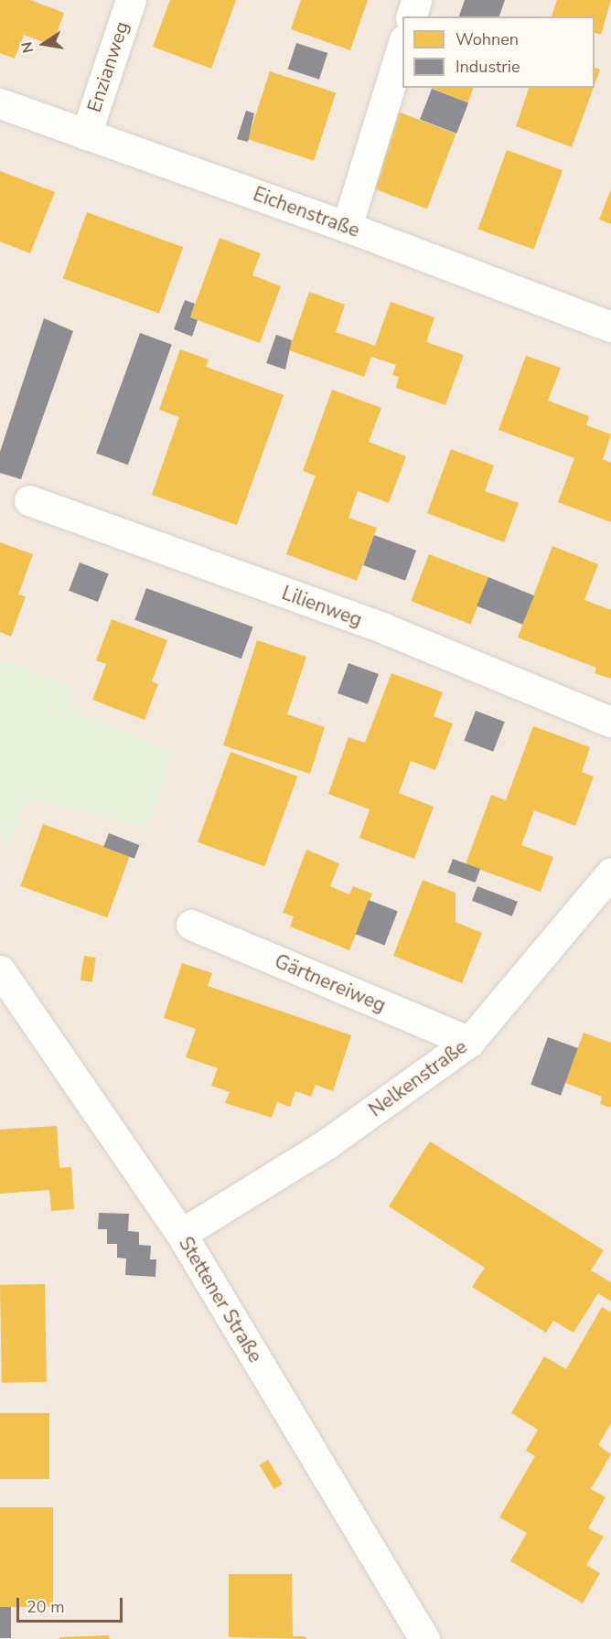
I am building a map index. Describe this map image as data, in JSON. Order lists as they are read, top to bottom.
{
  "streets": {
    "street": [
      "Enzianweg",
      "Eichenstraße",
      "Lilienweg",
      "Gärtnereiweg",
      "Nelkenstraße",
      "Stettener Straße"
    ]
  },
  "crossings": [
    ["Enzianweg", "Eichenstraße"],
    ["Gärtnereiweg", "Nelkenstraße"],
    ["Nelkenstraße", "Stettener Straße"]
  ],
  "legend": ["Wohnen", "Industrie"],
  "scale_bar": "20 m",
  "north": "left"
}
